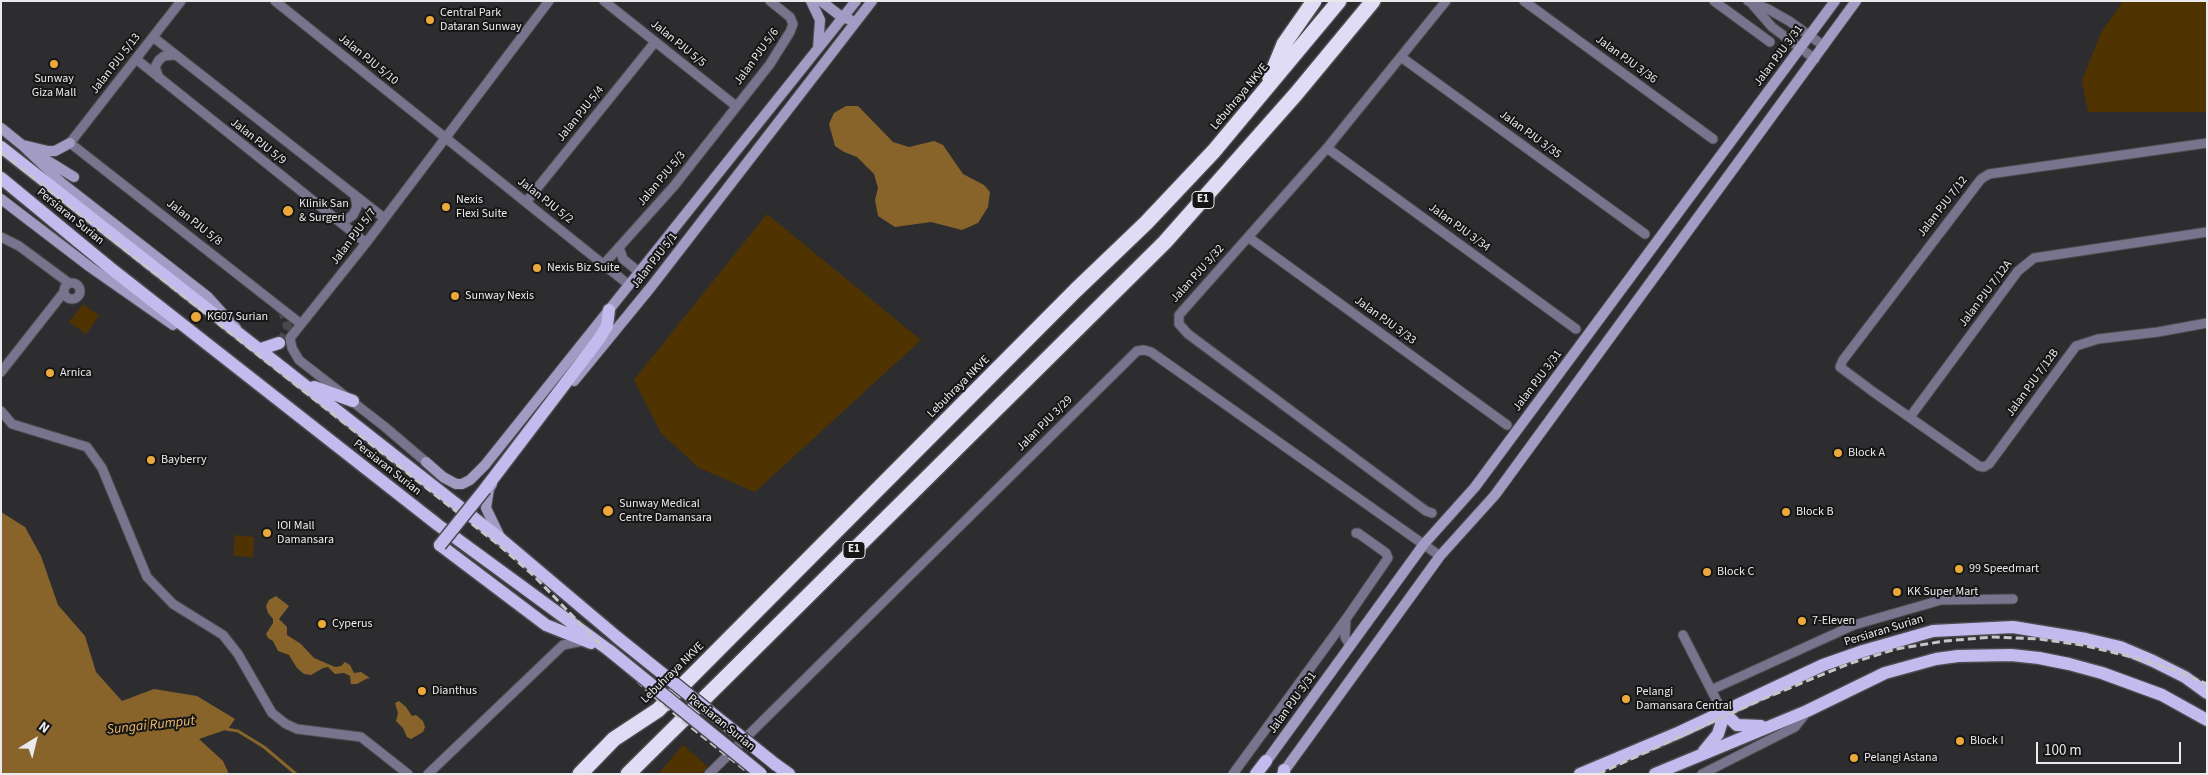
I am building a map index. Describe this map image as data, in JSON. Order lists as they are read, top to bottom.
{
  "streets": {
    "highway": ["Lebuhraya NKVE", "E1"],
    "main road": ["Persiaran Surian"],
    "street": [
      "Jalan PJU 5/5",
      "Jalan PJU 3/31",
      "Jalan PJU 5/6",
      "Jalan PJU 5/10",
      "Jalan PJU 3/36",
      "Jalan PJU 5/13",
      "Jalan PJU 5/4",
      "Jalan PJU 3/35",
      "Jalan PJU 5/9",
      "Jalan PJU 5/3",
      "Jalan PJU 5/2",
      "Jalan PJU 7/12",
      "Jalan PJU 5/8",
      "Jalan PJU 3/34",
      "Jalan PJU 5/7",
      "Jalan PJU 5/1",
      "Jalan PJU 3/32",
      "Jalan PJU 7/12A",
      "Jalan PJU 3/33",
      "Jalan PJU 7/12B",
      "Jalan PJU 3/29"
    ]
  },
  "crossings": [
    ["Jalan PJU 5/5", "Jalan PJU 5/6"],
    ["Jalan PJU 5/5", "Jalan PJU 5/4"],
    ["Jalan PJU 5/5", "Jalan PJU 5/3"],
    ["Jalan PJU 3/31", "Jalan PJU 3/29"],
    ["Jalan PJU 5/6", "Jalan PJU 5/3"],
    ["Jalan PJU 5/10", "Jalan PJU 5/2"],
    ["Jalan PJU 5/10", "Jalan PJU 5/7"],
    ["Jalan PJU 5/13", "Jalan PJU 5/9"],
    ["Jalan PJU 5/13", "Jalan PJU 5/8"],
    ["Jalan PJU 5/4", "Jalan PJU 5/2"],
    ["Jalan PJU 3/35", "Jalan PJU 3/32"],
    ["Jalan PJU 5/9", "Jalan PJU 5/7"],
    ["Jalan PJU 5/3", "Jalan PJU 5/2"],
    ["Jalan PJU 5/2", "Jalan PJU 5/7"],
    ["Jalan PJU 5/2", "Jalan PJU 5/1"],
    ["Jalan PJU 7/12", "Jalan PJU 7/12A"],
    ["Jalan PJU 7/12", "Jalan PJU 7/12B"],
    ["Jalan PJU 5/8", "Jalan PJU 5/7"],
    ["Jalan PJU 3/34", "Jalan PJU 3/32"],
    ["Jalan PJU 3/32", "Jalan PJU 3/33"],
    ["Jalan PJU 7/12A", "Jalan PJU 7/12B"]
  ],
  "water": ["Sungai Rumput"],
  "places": [
    "Central Park Dataran Sunway",
    "Sunway Giza Mall",
    "Nexis Flexi Suite",
    "Klinik San & Surgeri",
    "Nexis Biz Suite",
    "Sunway Nexis",
    "KG07 Surian",
    "Arnica",
    "Block A",
    "Bayberry",
    "Sunway Medical Centre Damansara",
    "Block B",
    "IOI Mall Damansara",
    "99 Speedmart",
    "Block C",
    "KK Super Mart",
    "7-Eleven",
    "Cyperus",
    "Dianthus",
    "Pelangi Damansara Central",
    "Block I",
    "Pelangi Astana"
  ],
  "scale_bar": "100 m",
  "north": "top right"
}
